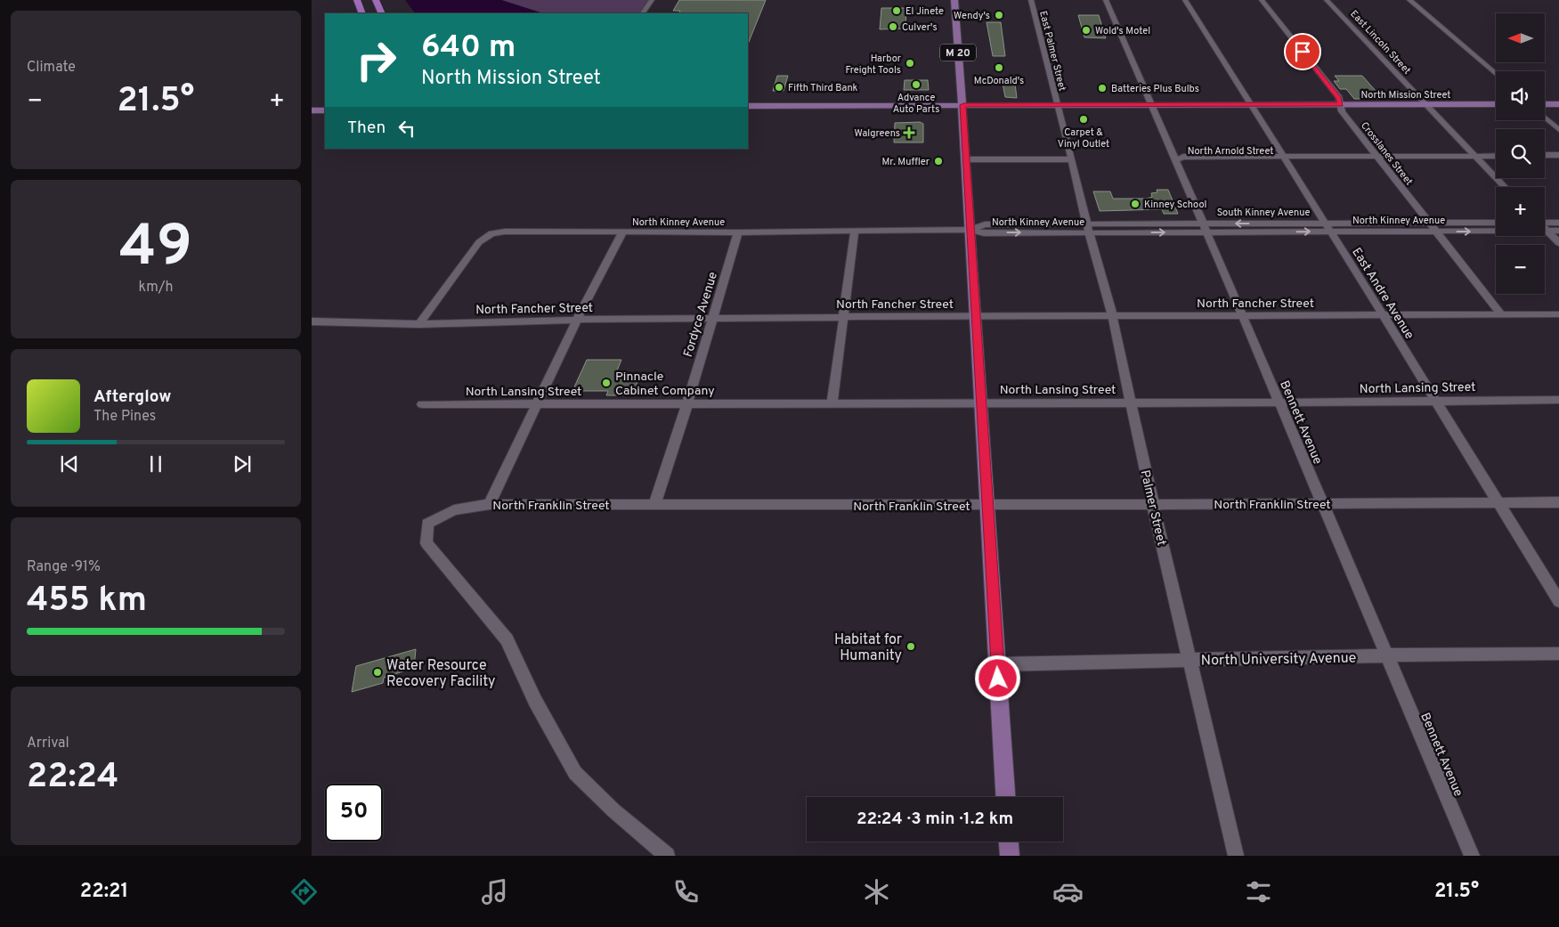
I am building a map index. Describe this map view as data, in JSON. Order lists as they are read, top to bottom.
{
  "streets": {
    "main road": ["M 20", "North Mission Street"],
    "street": [
      "East Lincoln Street",
      "East Palmer Street",
      "North Arnold Street",
      "Crosslanes Street",
      "South Kinney Avenue",
      "North Kinney Avenue",
      "East Andre Avenue",
      "North Fancher Street",
      "Fordyce Avenue",
      "North Lansing Street",
      "Bennett Avenue",
      "North Franklin Street",
      "Palmer Street",
      "North University Avenue"
    ]
  },
  "crossings": [
    ["East Lincoln Street", "North Mission Street"],
    ["East Lincoln Street", "North Arnold Street"],
    ["East Palmer Street", "North Mission Street"],
    ["East Palmer Street", "Palmer Street"],
    ["M 20", "North Mission Street"],
    ["North Mission Street", "Crosslanes Street"],
    ["North Mission Street", "East Andre Avenue"],
    ["North Mission Street", "Bennett Avenue"],
    ["North Arnold Street", "Crosslanes Street"],
    ["North Arnold Street", "East Andre Avenue"],
    ["North Arnold Street", "Bennett Avenue"],
    ["Crosslanes Street", "South Kinney Avenue"],
    ["Crosslanes Street", "North Kinney Avenue"],
    ["Crosslanes Street", "North Fancher Street"],
    ["South Kinney Avenue", "North Kinney Avenue"],
    ["South Kinney Avenue", "East Andre Avenue"],
    ["North Kinney Avenue", "East Andre Avenue"],
    ["North Kinney Avenue", "North Fancher Street"],
    ["North Kinney Avenue", "Fordyce Avenue"],
    ["North Kinney Avenue", "Bennett Avenue"],
    ["North Kinney Avenue", "Palmer Street"],
    ["East Andre Avenue", "North Fancher Street"],
    ["East Andre Avenue", "North Lansing Street"],
    ["East Andre Avenue", "North Franklin Street"],
    ["North Fancher Street", "Fordyce Avenue"],
    ["North Fancher Street", "Bennett Avenue"],
    ["North Fancher Street", "Palmer Street"],
    ["Fordyce Avenue", "North Lansing Street"],
    ["Fordyce Avenue", "North Franklin Street"],
    ["North Lansing Street", "Bennett Avenue"],
    ["North Lansing Street", "Palmer Street"],
    ["Bennett Avenue", "North Franklin Street"],
    ["Bennett Avenue", "North University Avenue"],
    ["North Franklin Street", "Palmer Street"],
    ["Palmer Street", "North University Avenue"]
  ],
  "places": {
    "other": [
      "El Jinete",
      "Wendy's",
      "Culver's",
      "Wold's Motel",
      "Harbor Freight Tools",
      "McDonald's",
      "Advance Auto Parts",
      "Fifth Third Bank",
      "Batteries Plus Bulbs",
      "Carpet & Vinyl Outlet",
      "Mr. Muffler",
      "Kinney School",
      "Pinnacle Cabinet Company",
      "Habitat for Humanity",
      "Water Resource Recovery Facility"
    ],
    "health": ["Walgreens"]
  },
  "north": "left",
  "page": {
    "tile": [
      "Climate",
      ["49", "km/h"],
      ["Range · 91%", "455 km"],
      ["Arrival", "22:24"]
    ],
    "map_buttons": ["+", "−"],
    "turn": ["640 m", "North Mission Street"],
    "heat": ["−", "21.5°", "+"],
    "then": "Then",
    "song": ["Afterglow", "The Pines"],
    "limit": "50",
    "trip": "22:24 · 3 min · 1.2 km",
    "tabs": ["22:21", "21.5°"]
  }
}
